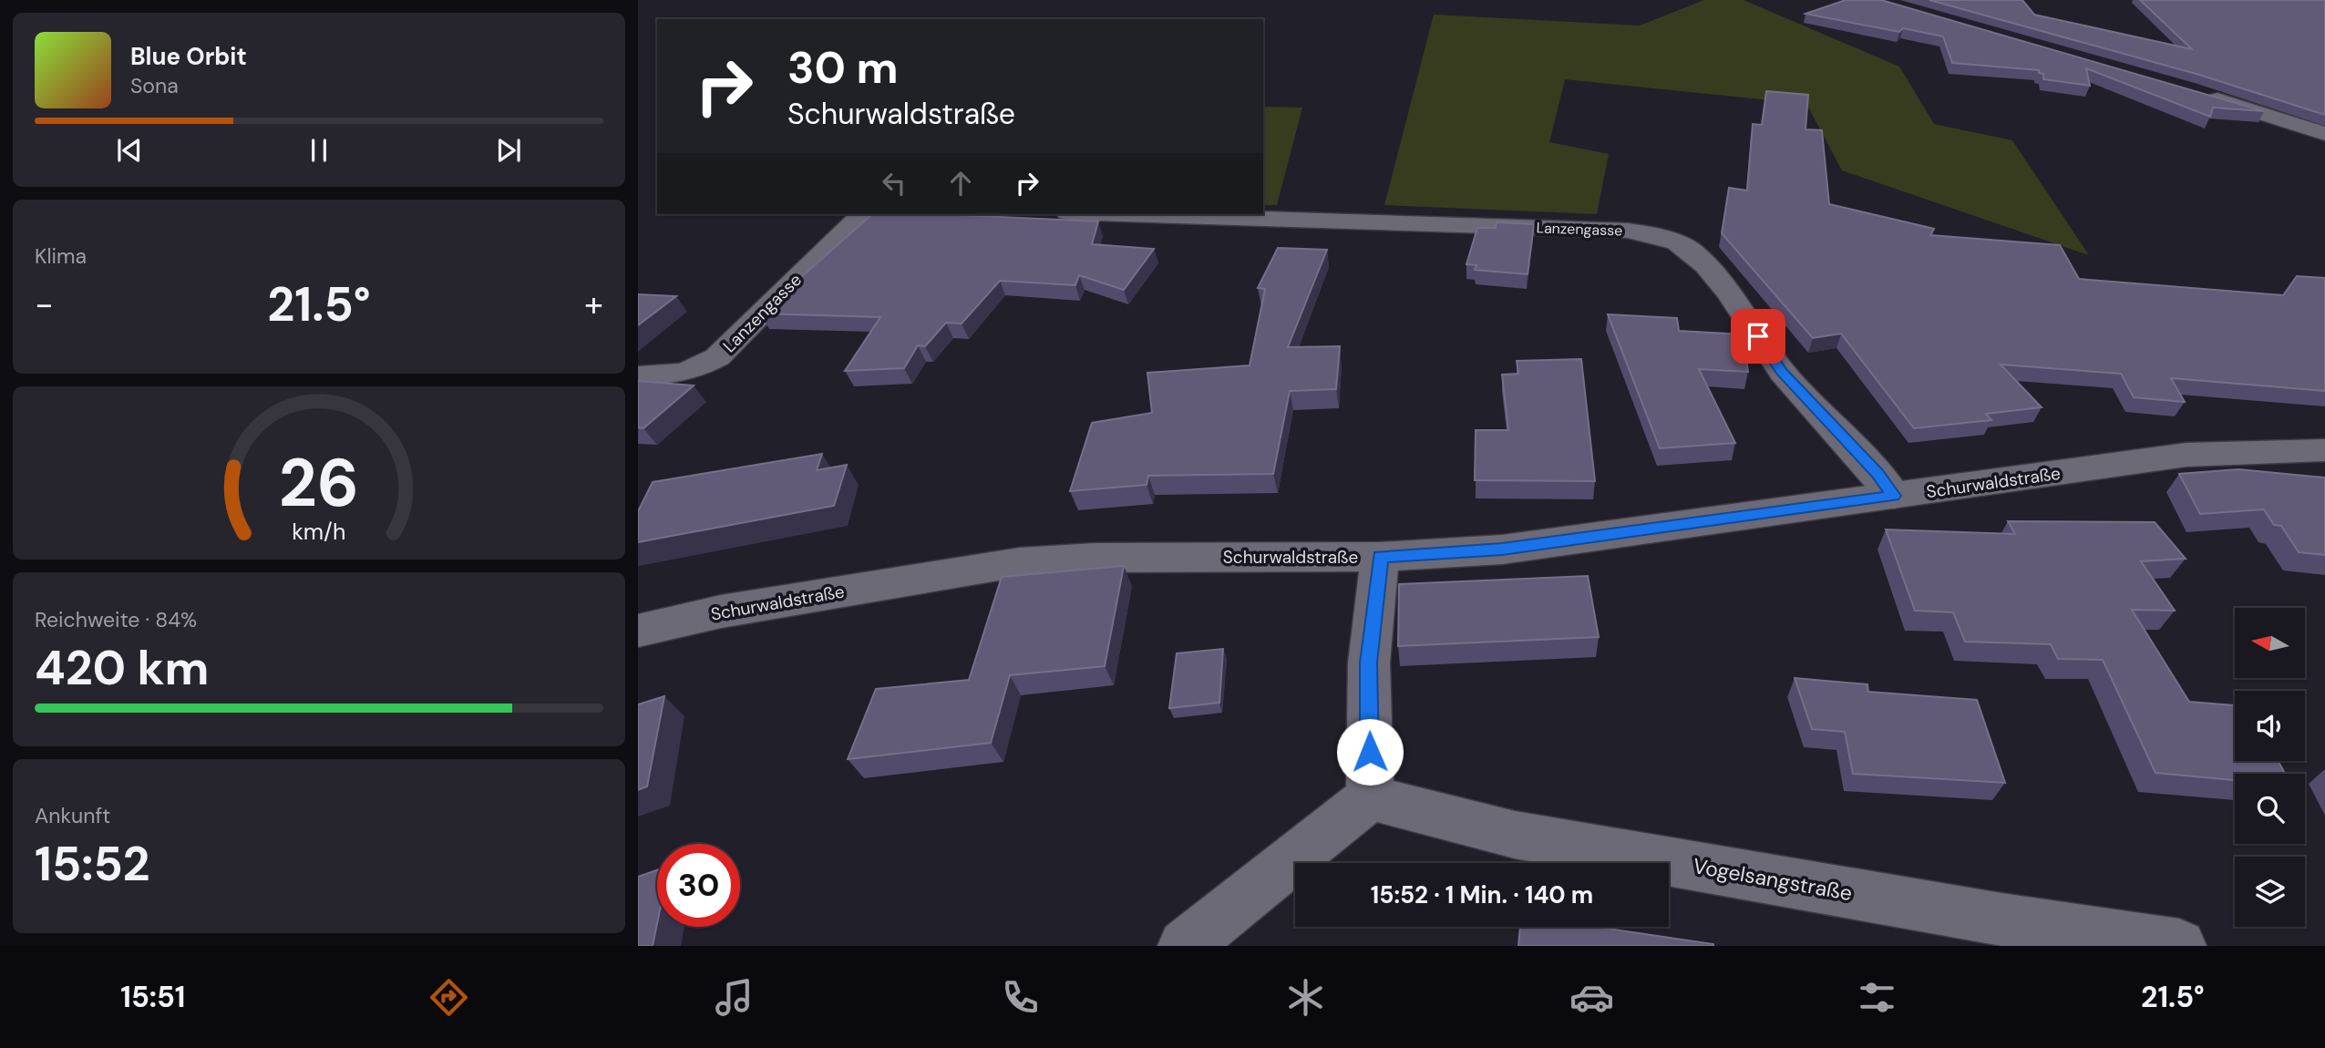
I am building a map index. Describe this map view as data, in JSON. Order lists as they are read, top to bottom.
{
  "streets": {
    "street": ["Lanzengasse", "Schurwaldstraße", "Vogelsangstraße"]
  },
  "crossings": [
    ["Lanzengasse", "Schurwaldstraße"]
  ],
  "north": "left",
  "page": {
    "turn": ["30 m", "Schurwaldstraße"],
    "song": ["Blue Orbit", "Sona"],
    "tile": [
      "Klima",
      ["Reichweite · 84%", "420 km"],
      ["Ankunft", "15:52"]
    ],
    "heat": ["−", "21.5°", "+"],
    "limit": "30",
    "trip": "15:52 · 1 Min. · 140 m",
    "tabs": ["15:51", "21.5°"],
    "gauge": ["26", "km/h"]
  }
}
